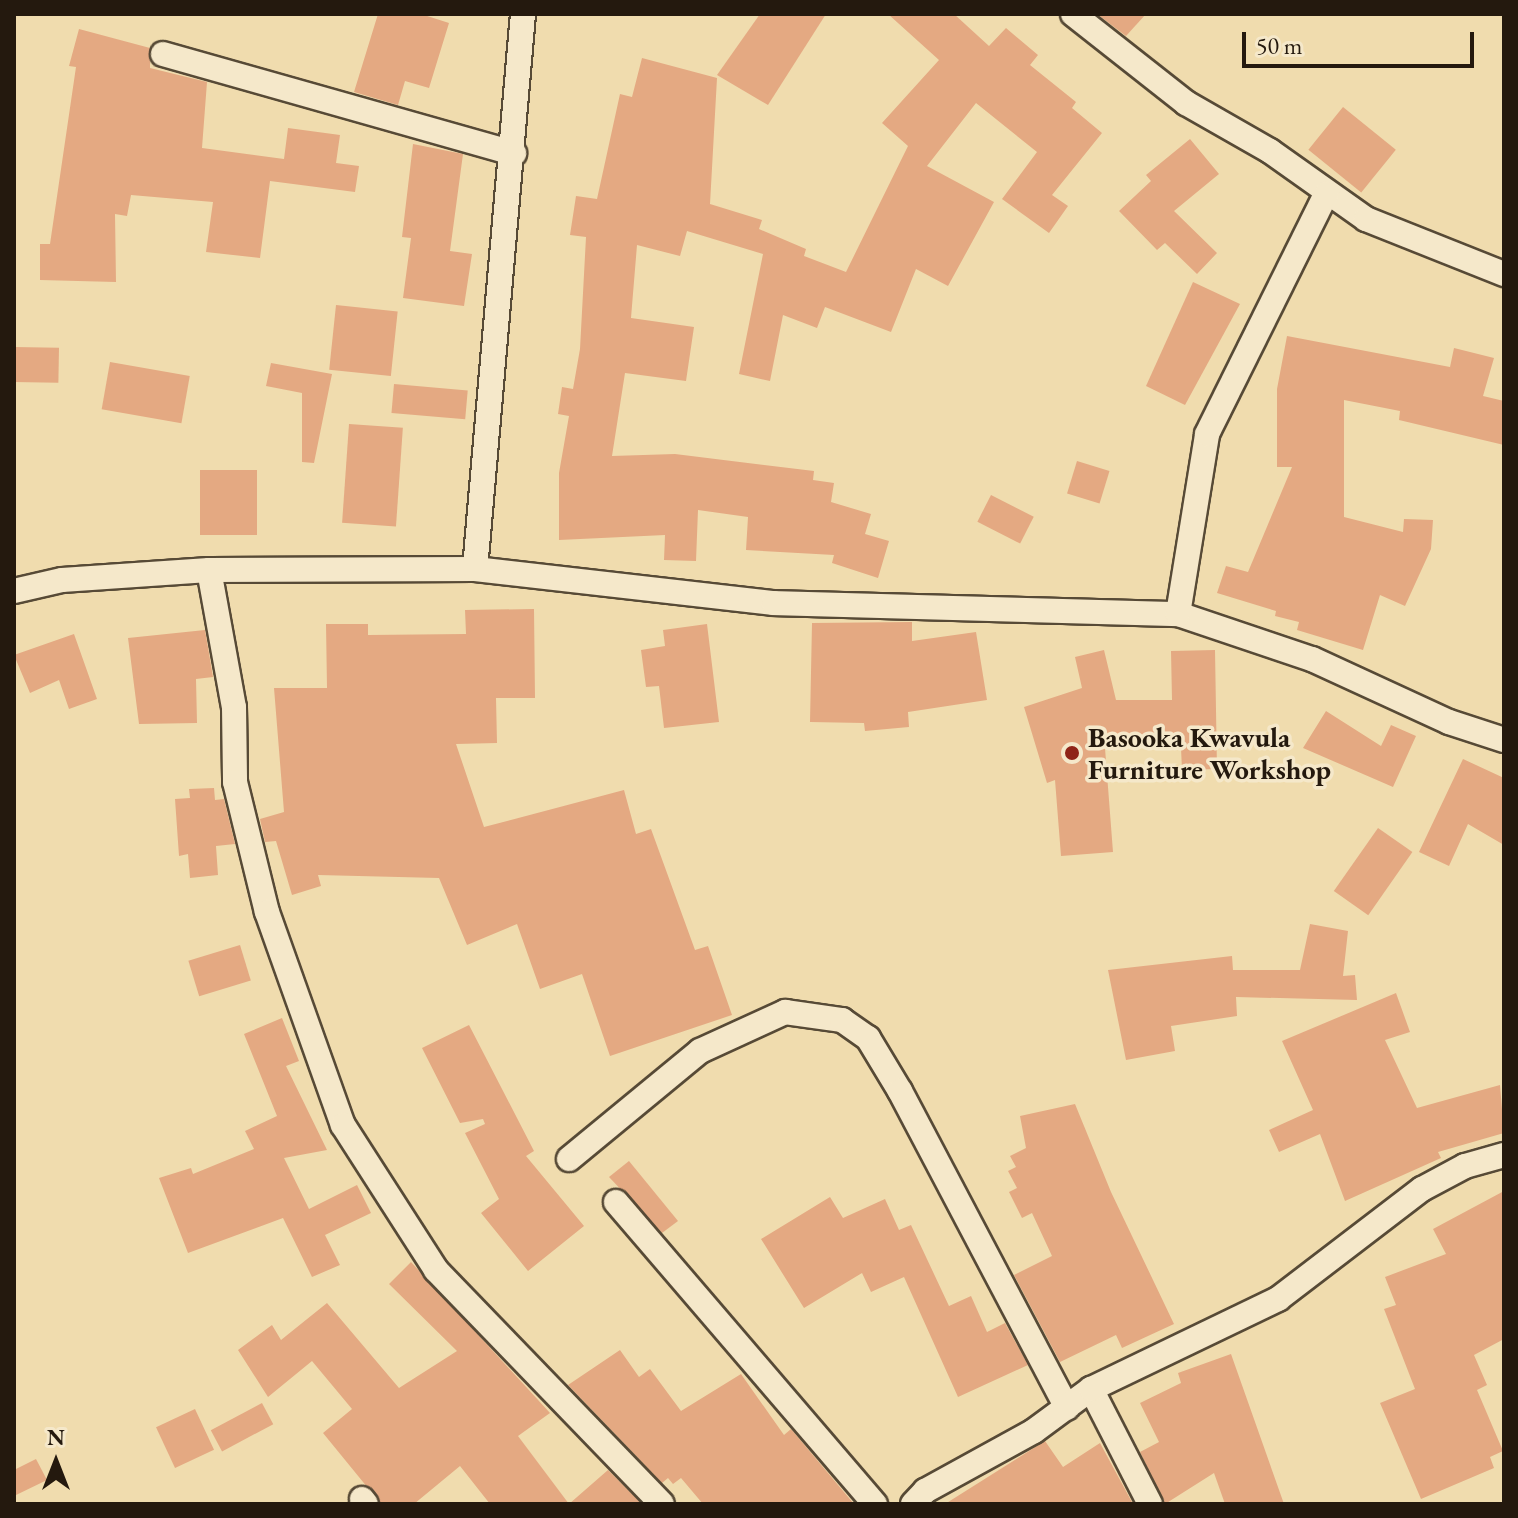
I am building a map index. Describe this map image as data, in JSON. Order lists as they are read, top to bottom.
{
  "places": ["Basooka Kwavula Furniture Workshop"],
  "scale_bar": "50 m",
  "north": "top"
}
